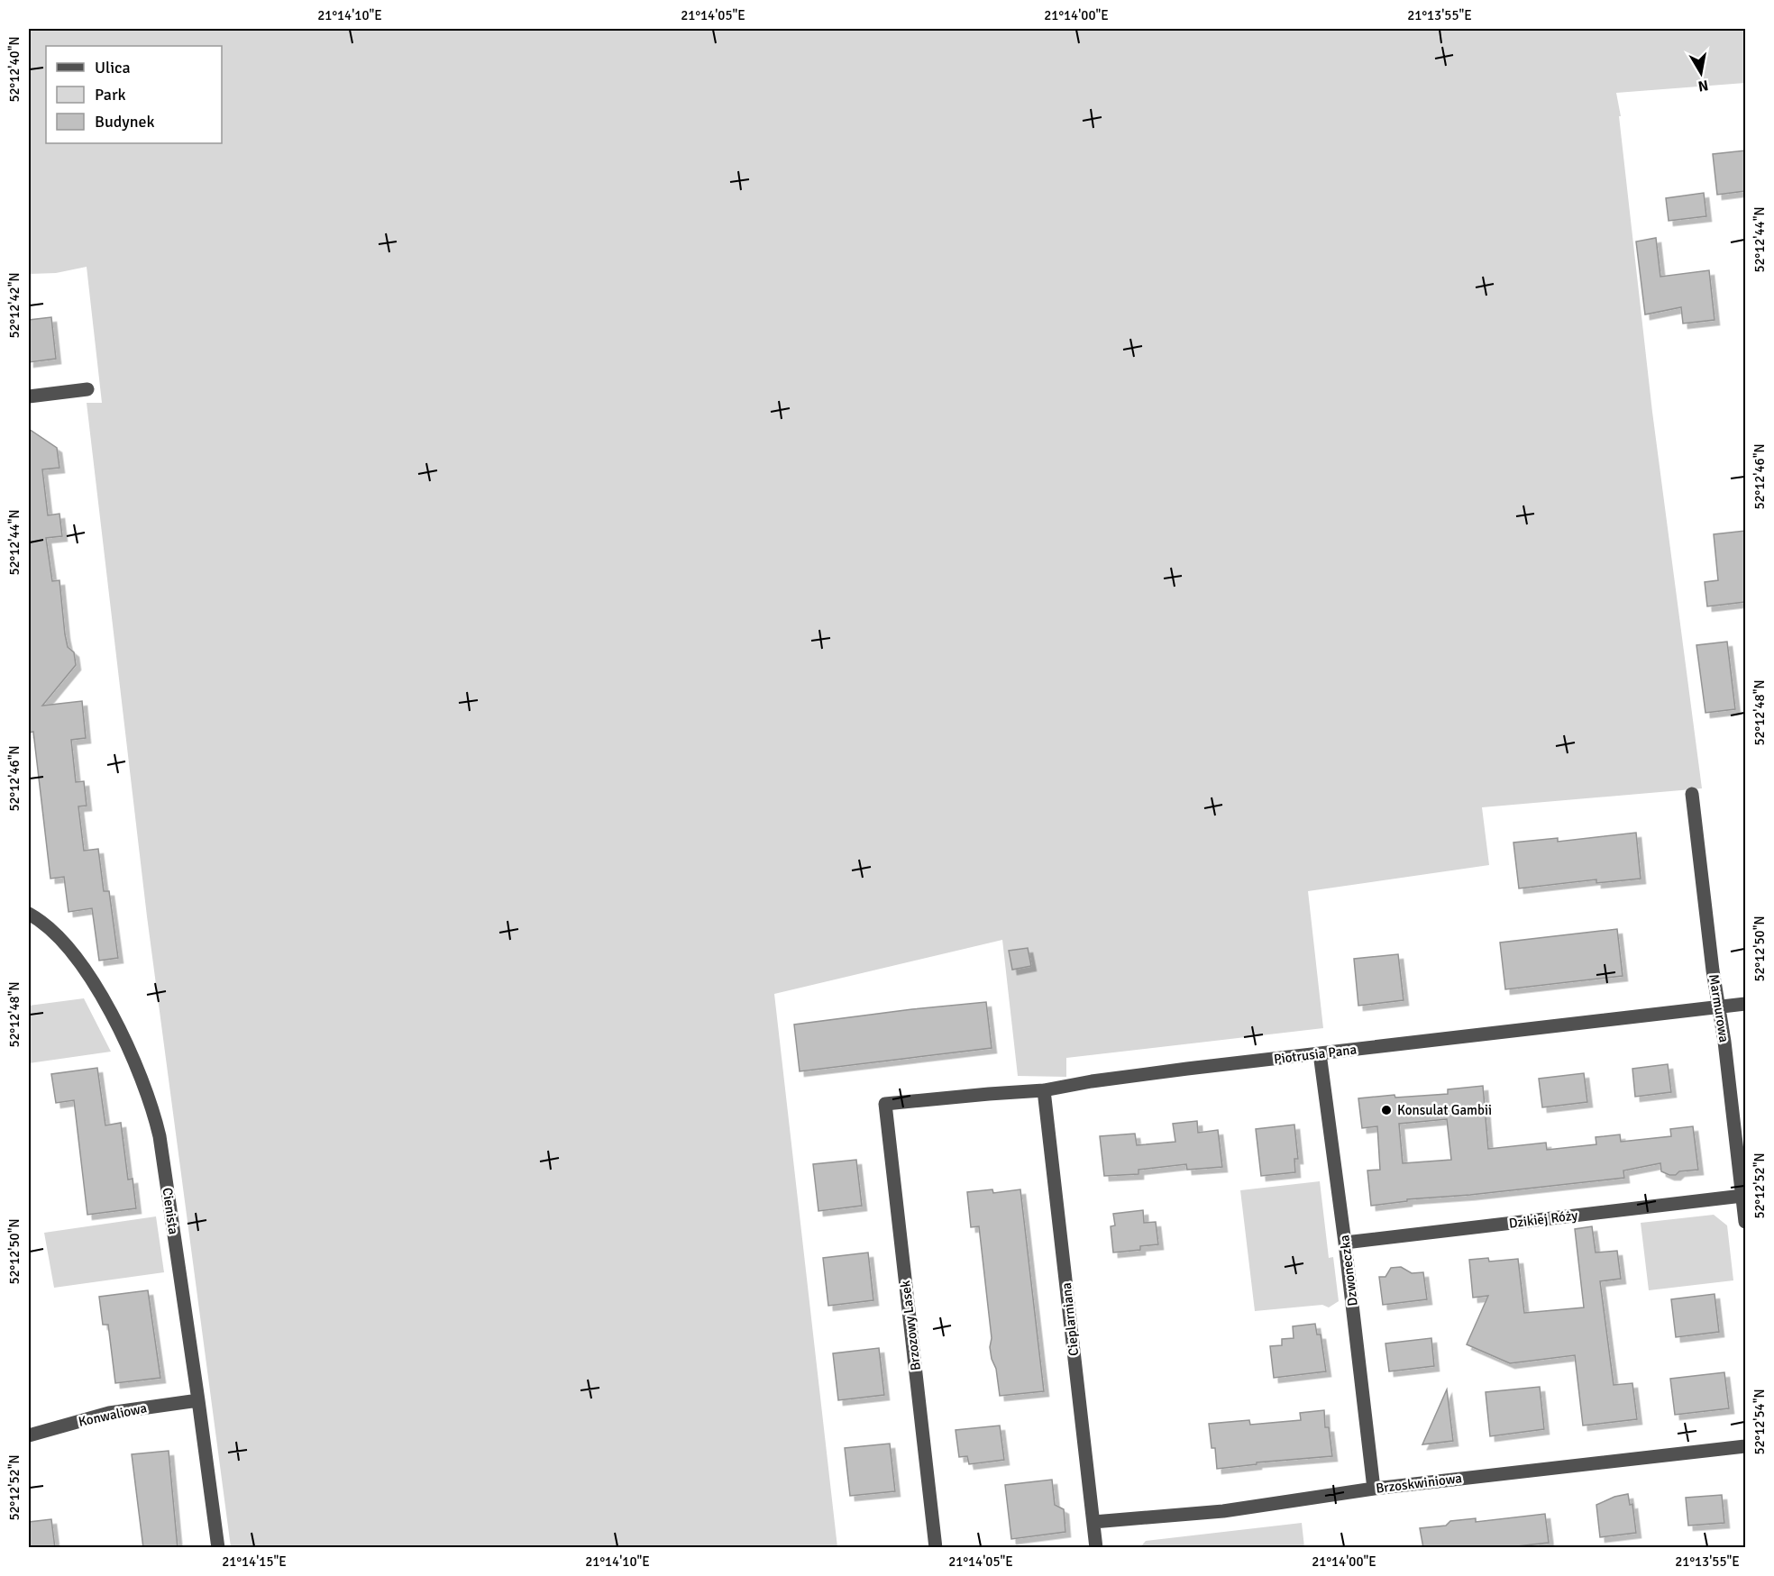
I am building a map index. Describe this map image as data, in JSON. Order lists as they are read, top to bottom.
{
  "streets": {
    "street": [
      "Marmurowa",
      "Piotrusia Pana",
      "Cienista",
      "Dzikiej Róży",
      "Dzwoneczka",
      "Cieplarniana",
      "Brzozowy Lasek",
      "Konwaliowa",
      "Brzoskwiniowa"
    ]
  },
  "crossings": [
    ["Marmurowa", "Piotrusia Pana"],
    ["Marmurowa", "Dzikiej Róży"],
    ["Piotrusia Pana", "Dzwoneczka"],
    ["Piotrusia Pana", "Cieplarniana"],
    ["Piotrusia Pana", "Brzozowy Lasek"],
    ["Cienista", "Konwaliowa"],
    ["Dzikiej Róży", "Dzwoneczka"],
    ["Dzwoneczka", "Brzoskwiniowa"],
    ["Cieplarniana", "Brzoskwiniowa"]
  ],
  "places": ["Konsulat Gambii"],
  "legend": ["Ulica", "Park", "Budynek"],
  "north": "bottom",
  "coordinates": [
    "21°14'10\"E",
    "21°14'05\"E",
    "21°14'00\"E",
    "21°13'55\"E",
    "52°12'40\"N",
    "52°12'44\"N",
    "52°12'42\"N",
    "52°12'46\"N",
    "52°12'48\"N",
    "52°12'50\"N",
    "52°12'52\"N",
    "52°12'54\"N",
    "21°14'15\"E"
  ]
}
